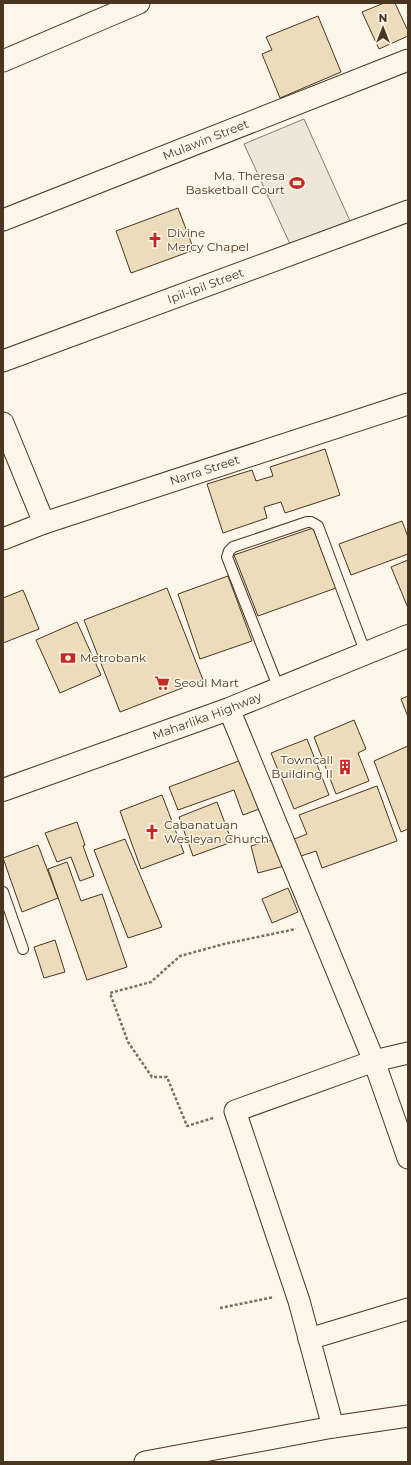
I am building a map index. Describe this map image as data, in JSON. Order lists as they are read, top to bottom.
{
  "streets": {
    "main road": ["Maharlika Highway"],
    "street": ["Mulawin Street", "Ipil-ipil Street", "Narra Street"]
  },
  "places": {
    "sports": ["Ma. Theresa Basketball Court"],
    "church": ["Divine Mercy Chapel", "Cabanatuan Wesleyan Church"],
    "bank": ["Metrobank"],
    "supermarket": ["Seoul Mart"],
    "building": ["Towncall Building II"]
  },
  "north": "top"
}
